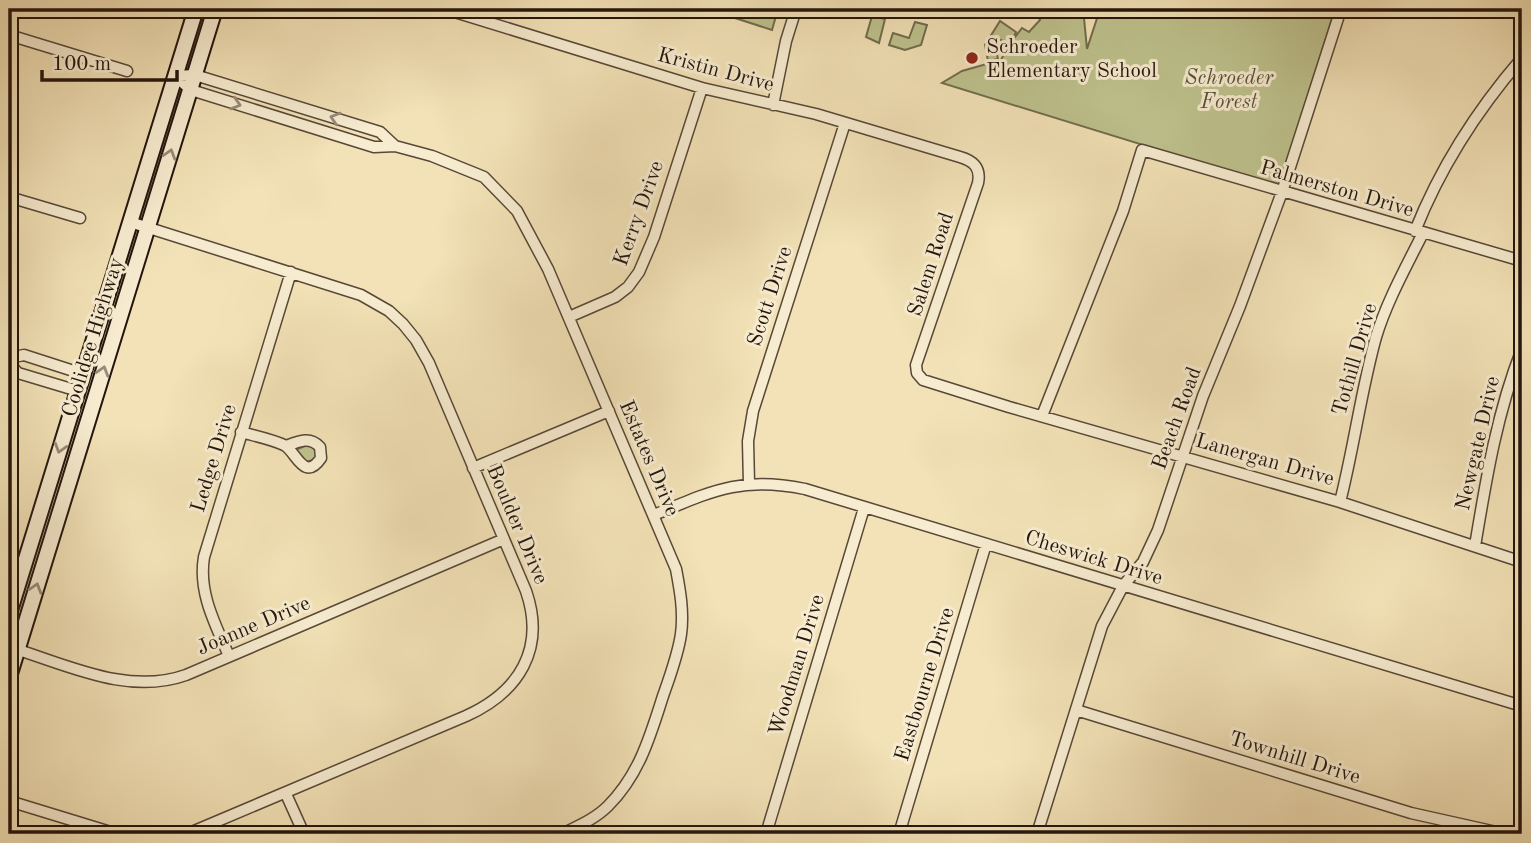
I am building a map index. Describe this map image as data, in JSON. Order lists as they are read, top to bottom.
{
  "streets": {
    "main road": ["Coolidge Highway"],
    "street": [
      "Kristin Drive",
      "Palmerston Drive",
      "Kerry Drive",
      "Salem Road",
      "Scott Drive",
      "Tothill Drive",
      "Beach Road",
      "Newgate Drive",
      "Ledge Drive",
      "Estates Drive",
      "Lanergan Drive",
      "Boulder Drive",
      "Cheswick Drive",
      "Joanne Drive",
      "Woodman Drive",
      "Eastbourne Drive",
      "Townhill Drive"
    ]
  },
  "crossings": [
    ["Kristin Drive", "Kerry Drive"],
    ["Kristin Drive", "Salem Road"],
    ["Kristin Drive", "Scott Drive"],
    ["Palmerston Drive", "Tothill Drive"],
    ["Palmerston Drive", "Beach Road"],
    ["Palmerston Drive", "Lanergan Drive"],
    ["Kerry Drive", "Estates Drive"],
    ["Salem Road", "Lanergan Drive"],
    ["Scott Drive", "Cheswick Drive"],
    ["Coolidge Highway", "Estates Drive"],
    ["Coolidge Highway", "Boulder Drive"],
    ["Coolidge Highway", "Joanne Drive"],
    ["Tothill Drive", "Lanergan Drive"],
    ["Beach Road", "Lanergan Drive"],
    ["Beach Road", "Cheswick Drive"],
    ["Beach Road", "Townhill Drive"],
    ["Newgate Drive", "Lanergan Drive"],
    ["Ledge Drive", "Boulder Drive"],
    ["Ledge Drive", "Joanne Drive"],
    ["Estates Drive", "Cheswick Drive"],
    ["Boulder Drive", "Joanne Drive"],
    ["Cheswick Drive", "Woodman Drive"],
    ["Cheswick Drive", "Eastbourne Drive"]
  ],
  "parks": ["Schroeder Forest"],
  "places": ["Schroeder Elementary School"],
  "scale_bar": "100 m"
}
